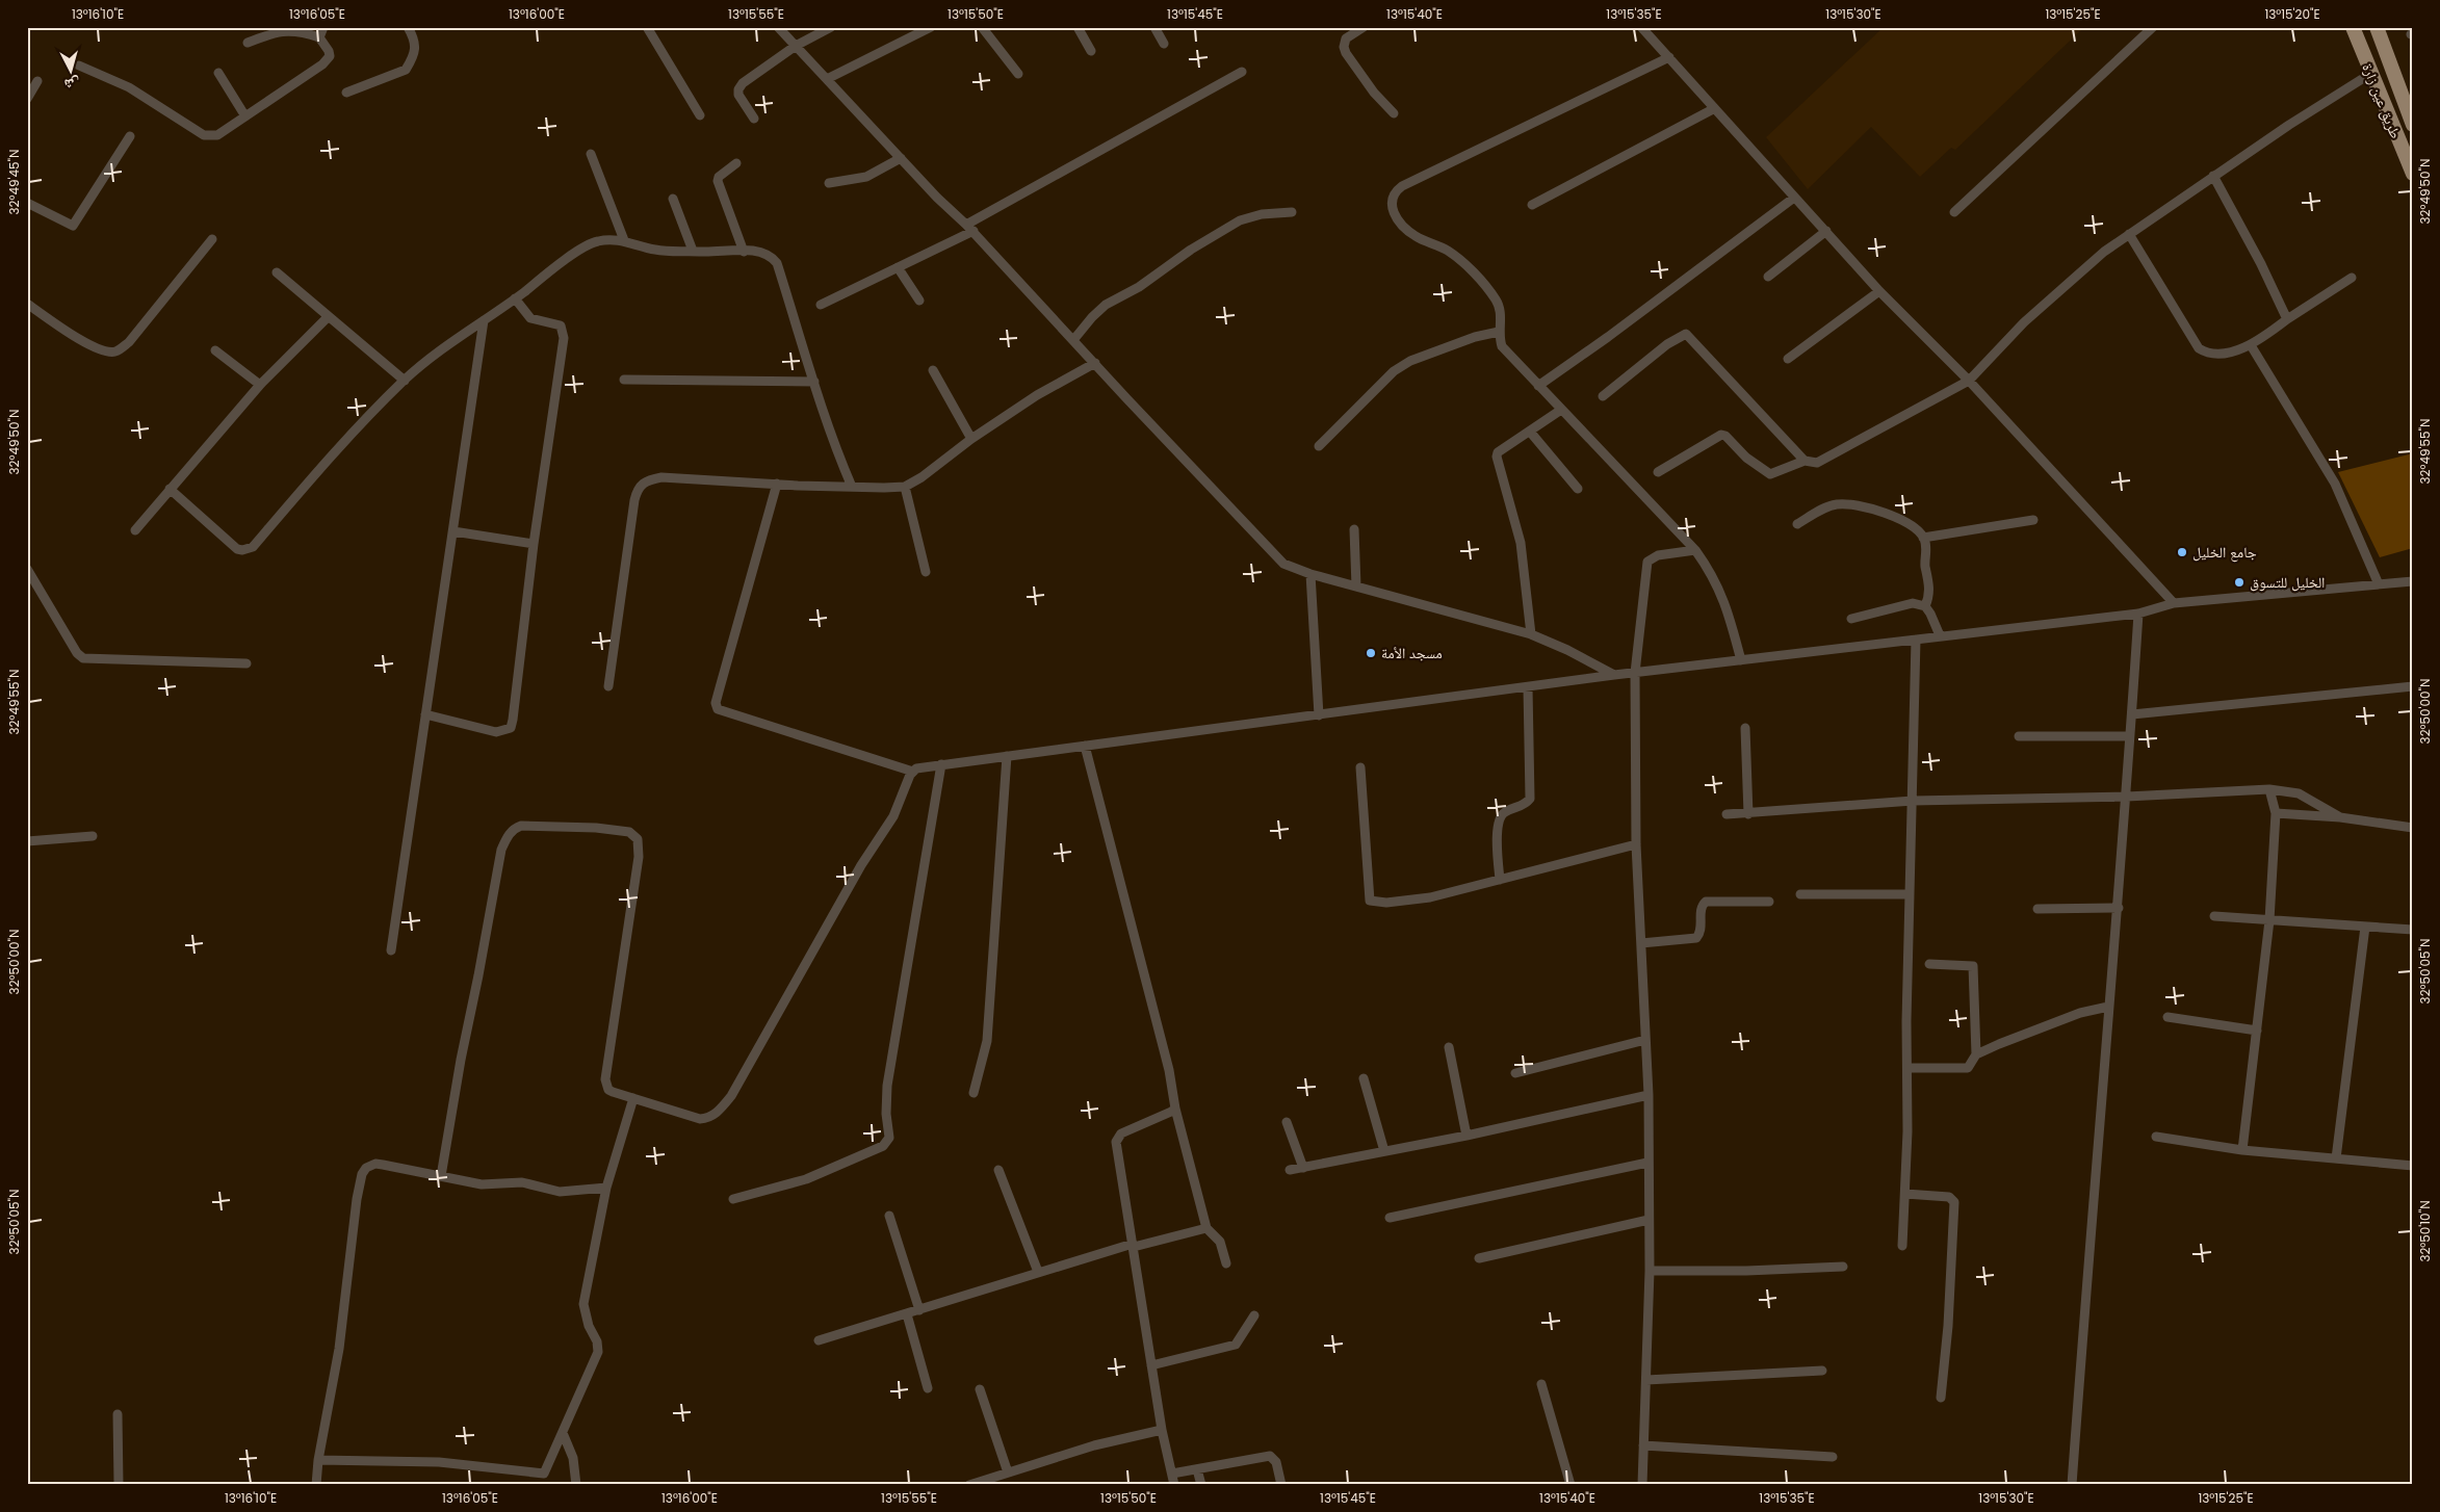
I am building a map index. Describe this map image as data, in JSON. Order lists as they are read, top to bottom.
{
  "streets": {
    "main road": ["طريق عين زارة"]
  },
  "places": ["جامع الخليل", "الخليل للتسوق", "مسجد الأمة"],
  "north": "bottom",
  "coordinates": [
    "13°16'10\"E",
    "13°16'05\"E",
    "13°16'00\"E",
    "13°15'55\"E",
    "13°15'50\"E",
    "13°15'45\"E",
    "13°15'40\"E",
    "13°15'35\"E",
    "13°15'30\"E",
    "13°15'25\"E",
    "13°15'20\"E",
    "32°49'45\"N",
    "32°49'50\"N",
    "32°49'55\"N",
    "32°50'00\"N",
    "32°50'05\"N",
    "32°50'10\"N"
  ]
}
